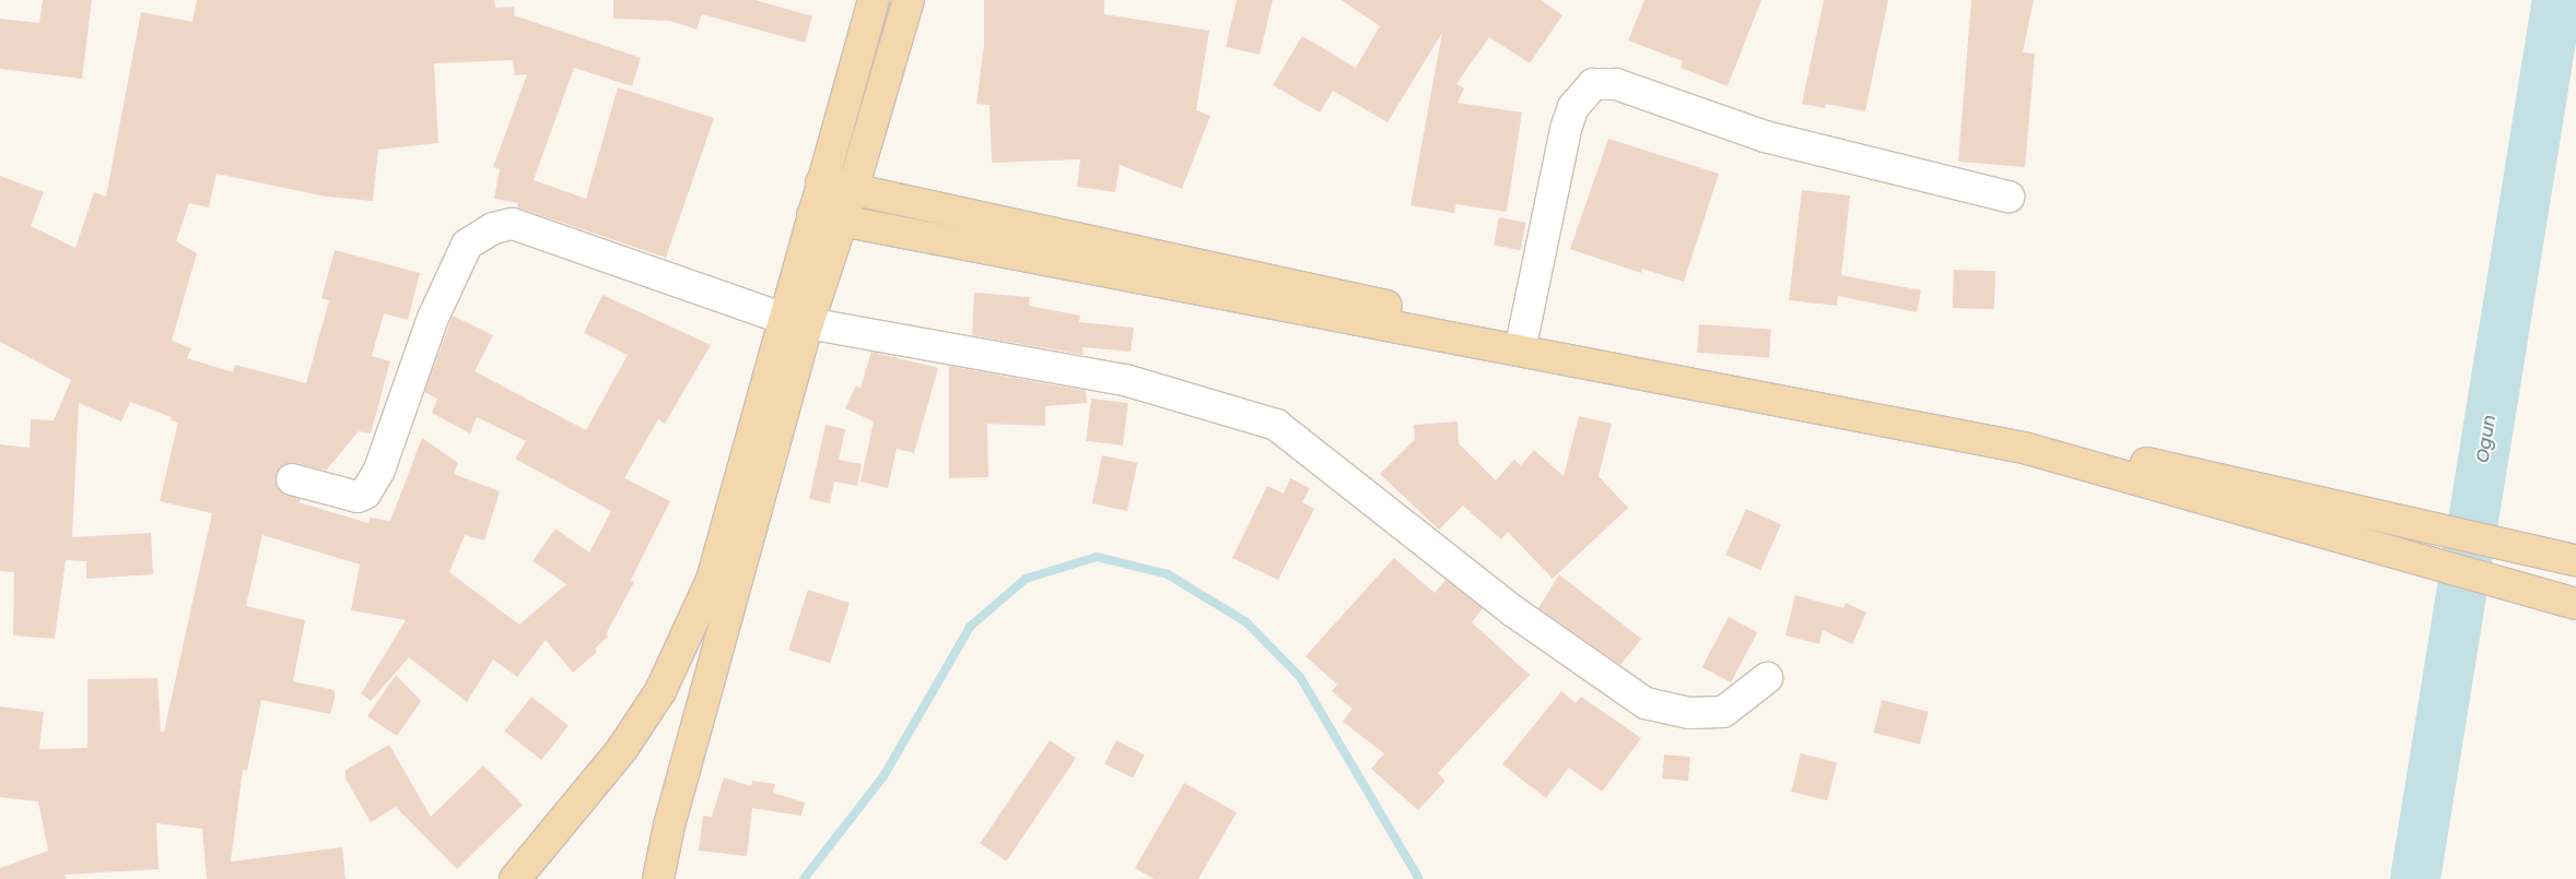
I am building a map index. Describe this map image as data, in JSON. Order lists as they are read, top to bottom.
{
  "water": ["Ogun"]
}
